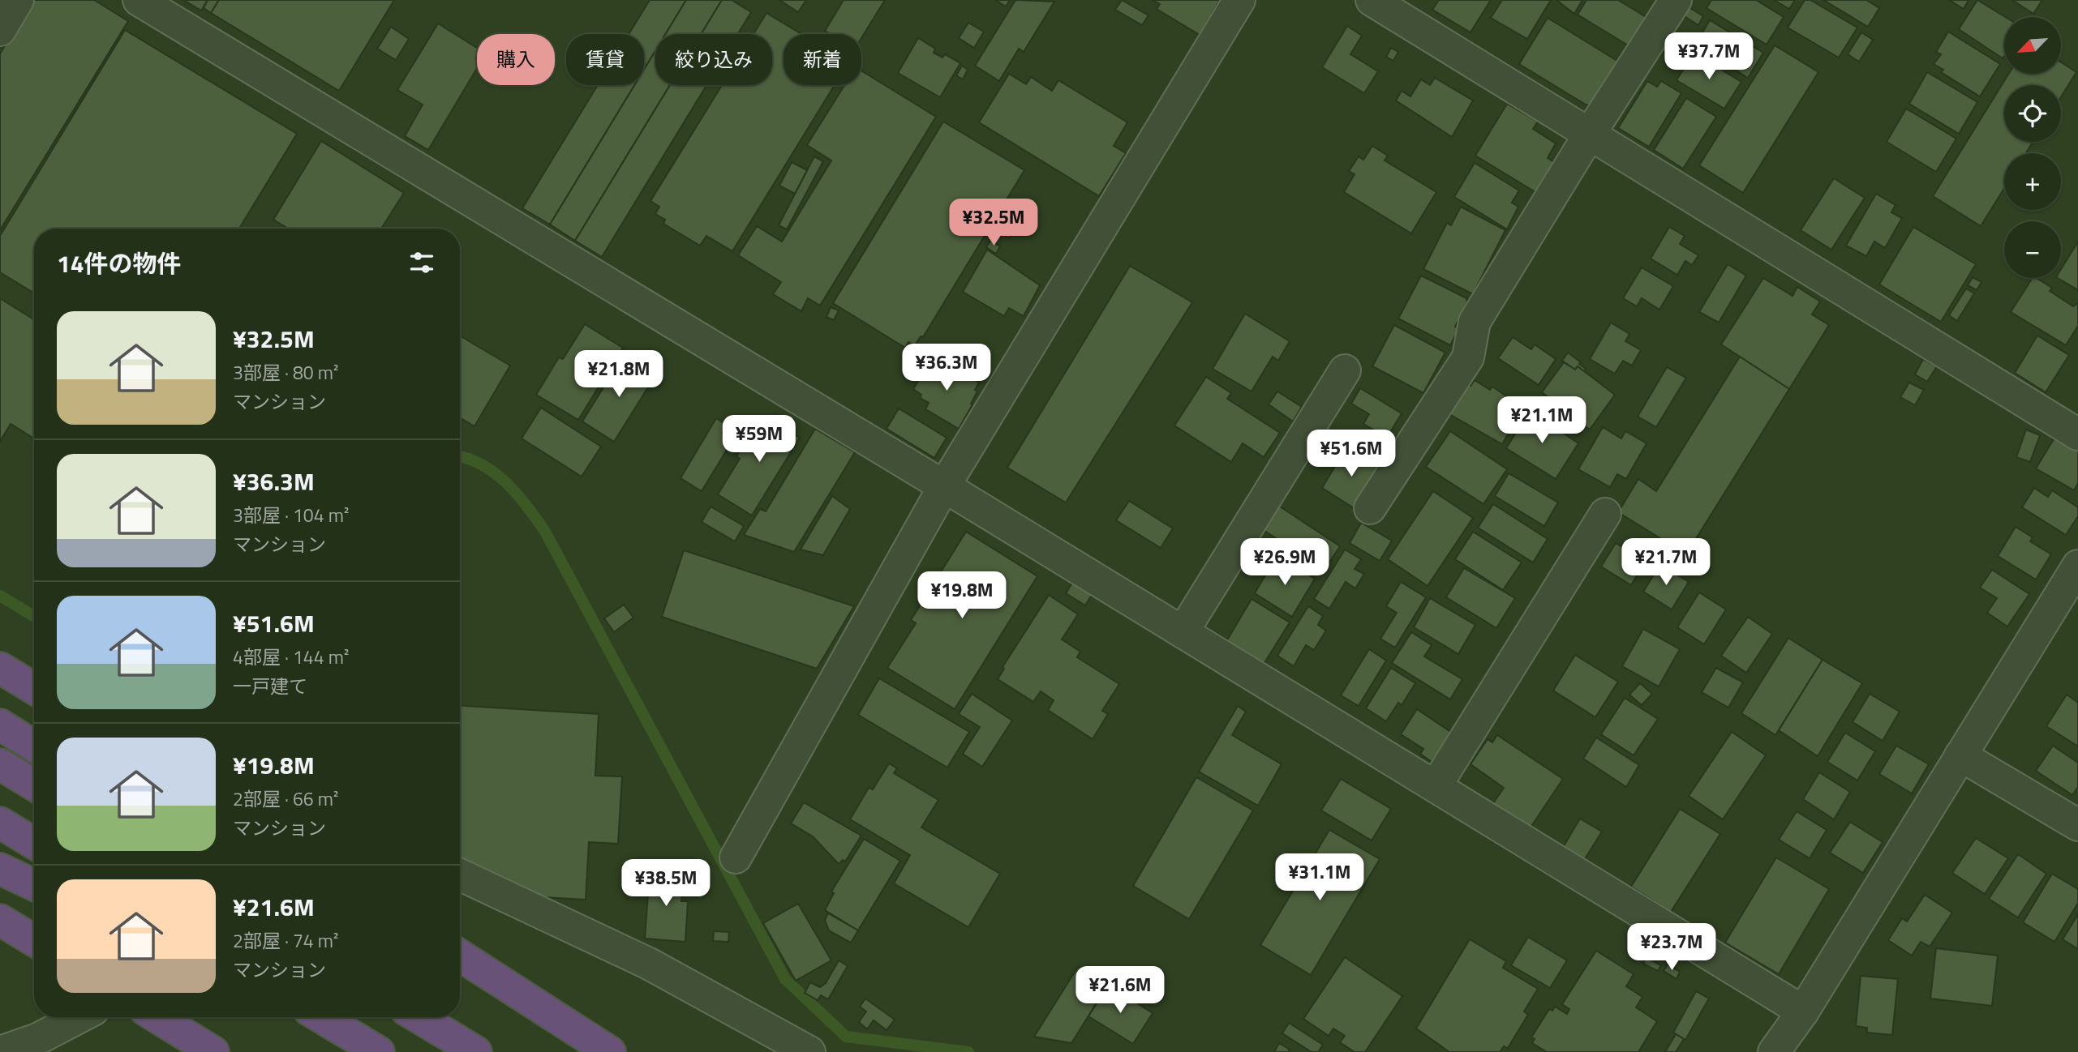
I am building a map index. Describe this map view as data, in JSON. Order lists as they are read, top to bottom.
{
  "north": "bottom left",
  "page": {
    "map_buttons": ["+", "−"],
    "price": [
      "¥37.7M",
      "¥32.5M",
      "¥36.3M",
      "¥21.8M",
      "¥21.1M",
      "¥59M",
      "¥51.6M",
      "¥26.9M",
      "¥21.7M",
      "¥19.8M",
      "¥31.1M",
      "¥38.5M",
      "¥23.7M",
      "¥21.6M"
    ],
    "chip": [
      "購入",
      "賃貸",
      "絞り込み",
      "新着"
    ],
    "heading": "14件の物件",
    "list": [
      {
        "name": "¥32.5M",
        "note": "3部屋 · 80 m² · マンション"
      },
      {
        "name": "¥36.3M",
        "note": "3部屋 · 104 m² · マンション"
      },
      {
        "name": "¥51.6M",
        "note": "4部屋 · 144 m² · 一戸建て"
      },
      {
        "name": "¥19.8M",
        "note": "2部屋 · 66 m² · マンション"
      },
      {
        "name": "¥21.6M",
        "note": "2部屋 · 74 m² · マンション"
      }
    ]
  }
}
